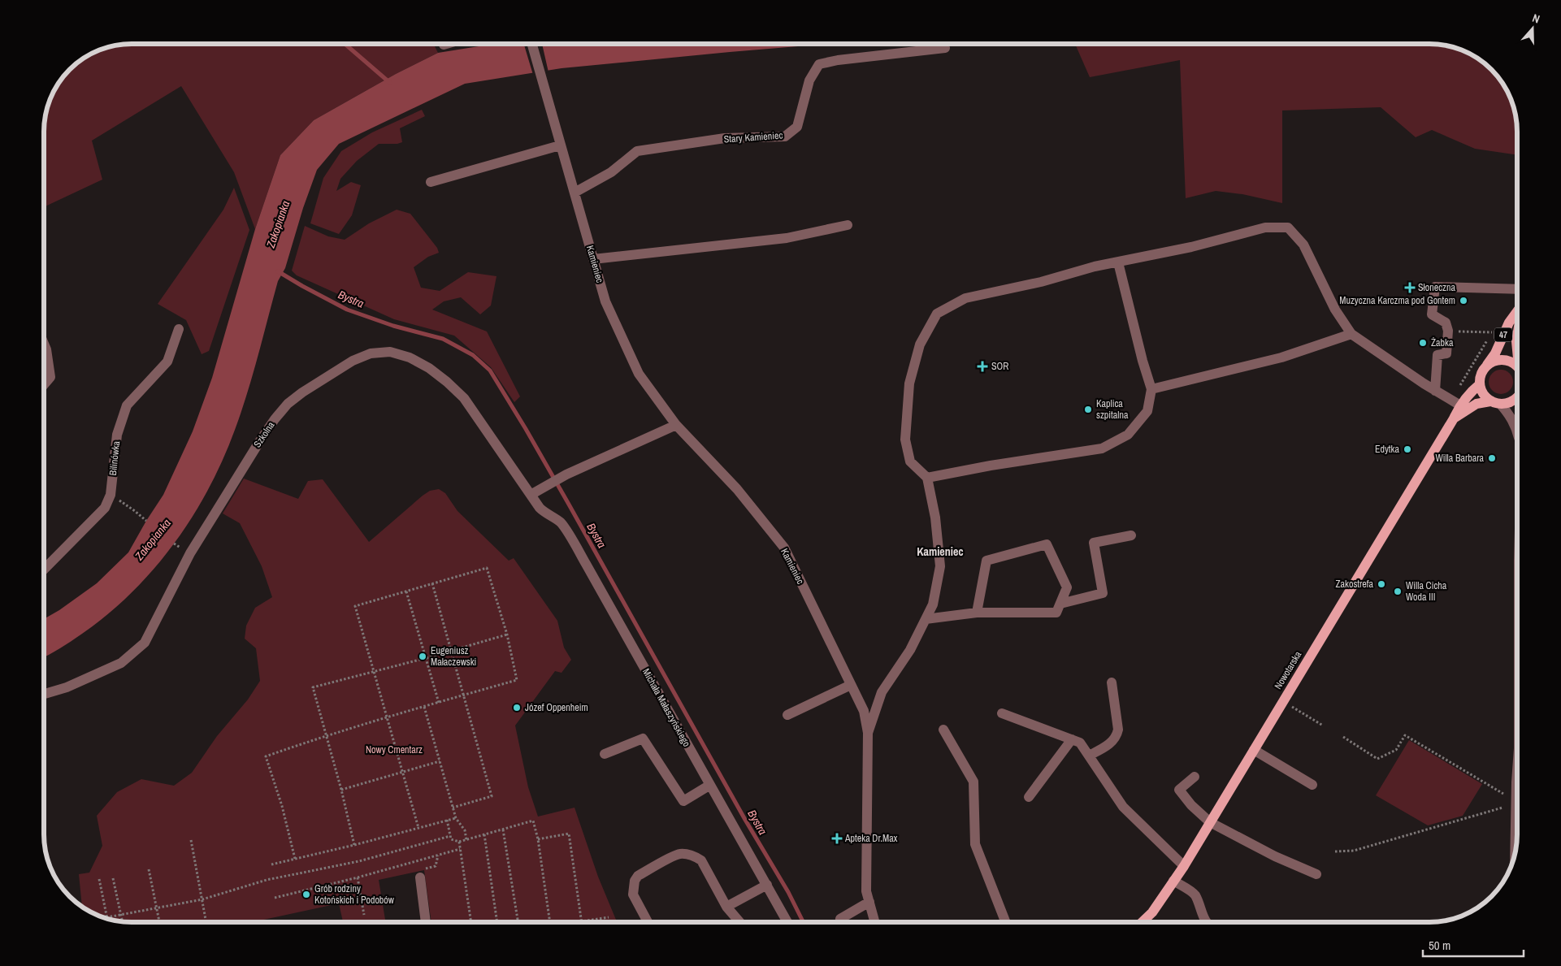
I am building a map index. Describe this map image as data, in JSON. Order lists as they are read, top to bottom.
{
  "streets": {
    "main road": ["47", "Nowotarska"],
    "street": [
      "Stary Kamieniec",
      "Kamieniec",
      "Szkolna",
      "Bilinówka",
      "Michała Małaszyńskiego"
    ]
  },
  "crossings": [
    ["Stary Kamieniec", "Kamieniec"],
    ["47", "Nowotarska"],
    ["Szkolna", "Michała Małaszyńskiego"]
  ],
  "districts": ["Kamieniec"],
  "water": ["Zakopianka", "Bystra"],
  "parks": ["Nowy Cmentarz"],
  "places": {
    "health": ["Słoneczna", "SOR", "Apteka Dr.Max"],
    "other": [
      "Muzyczna Karczma pod Gontem",
      "Żabka",
      "Kaplica szpitalna",
      "Edytka",
      "Willa Barbara",
      "Zakostrefa",
      "Willa Cicha Woda III",
      "Eugeniusz Małaczewski",
      "Józef Oppenheim",
      "Grób rodziny Kotońskich i Podobów"
    ]
  },
  "scale_bar": "50 m",
  "north": "top"
}
